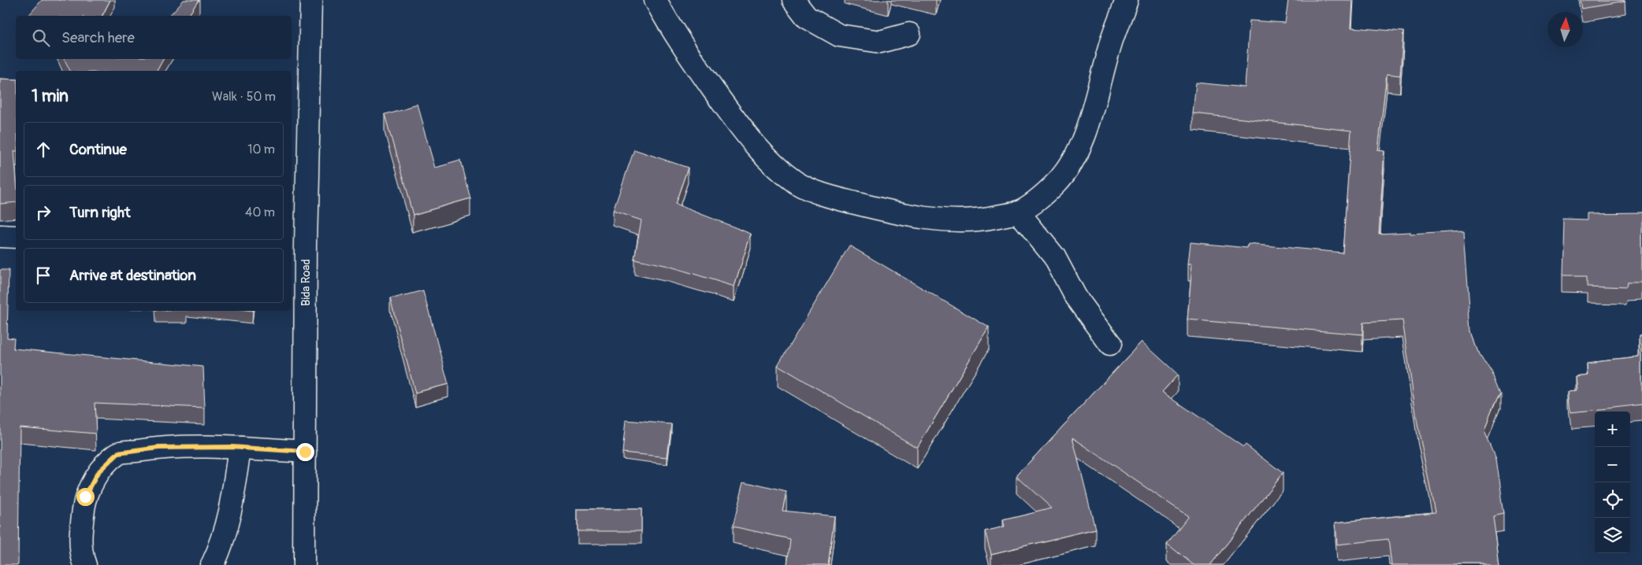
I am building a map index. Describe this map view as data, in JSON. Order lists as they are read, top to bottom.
{
  "streets": {
    "street": ["Bida Road"]
  },
  "north": "top",
  "page": {
    "search": "Search here",
    "heading": ["1 min", "Walk · 50 m"],
    "list": [
      ["Continue", "10 m"],
      ["Turn right", "40 m"],
      "Arrive at destination"
    ],
    "map_buttons": ["+", "−"]
  }
}
